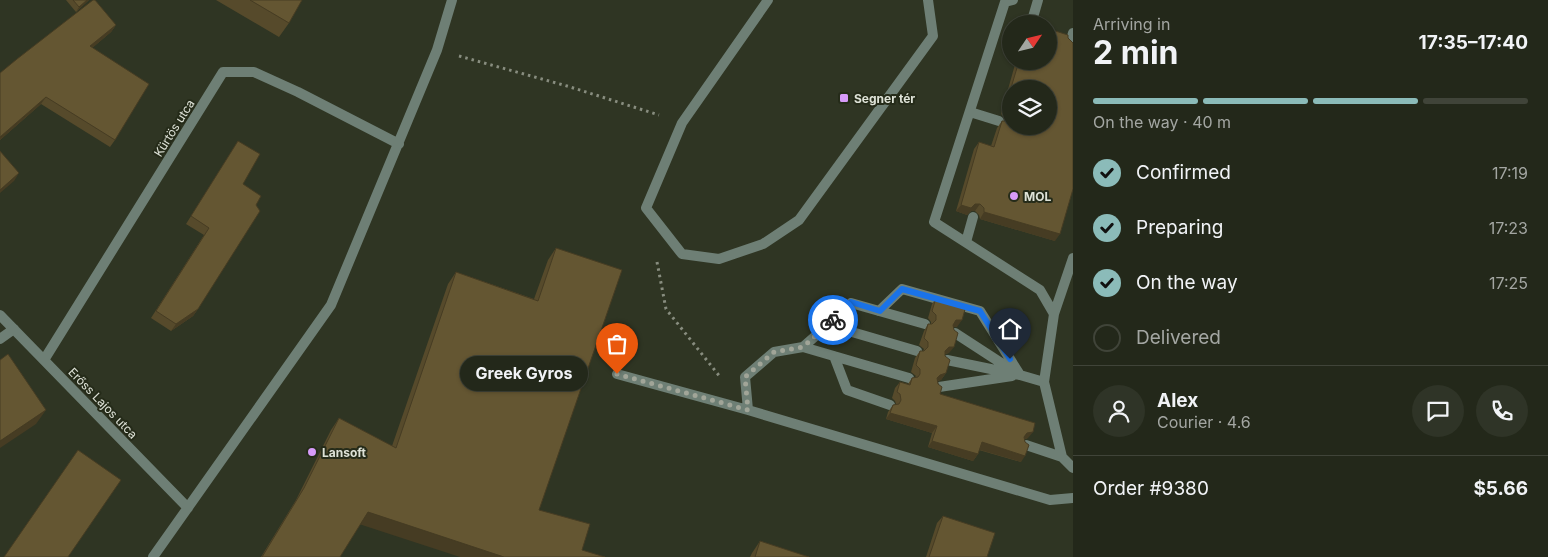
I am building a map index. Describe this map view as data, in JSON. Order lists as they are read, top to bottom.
{
  "streets": {
    "street": ["Kürtös utca", "Erőss Lajos utca"]
  },
  "crossings": [
    ["Kürtös utca", "Erőss Lajos utca"]
  ],
  "places": {
    "transit": ["Segner tér"],
    "other": ["MOL", "Greek Gyros", "Lansoft"]
  },
  "north": "top right",
  "page": {
    "heading": ["2 min", "Arriving in", "17:35–17:40"],
    "panel": [
      "Alex",
      "Courier · 4.6",
      "Order #9380",
      "$5.66"
    ],
    "bar": "On the way · 40 m",
    "list": [
      ["Confirmed", "17:19"],
      ["Preparing", "17:23"],
      ["On the way", "17:25"],
      "Delivered"
    ],
    "bubble": "Greek Gyros"
  }
}
